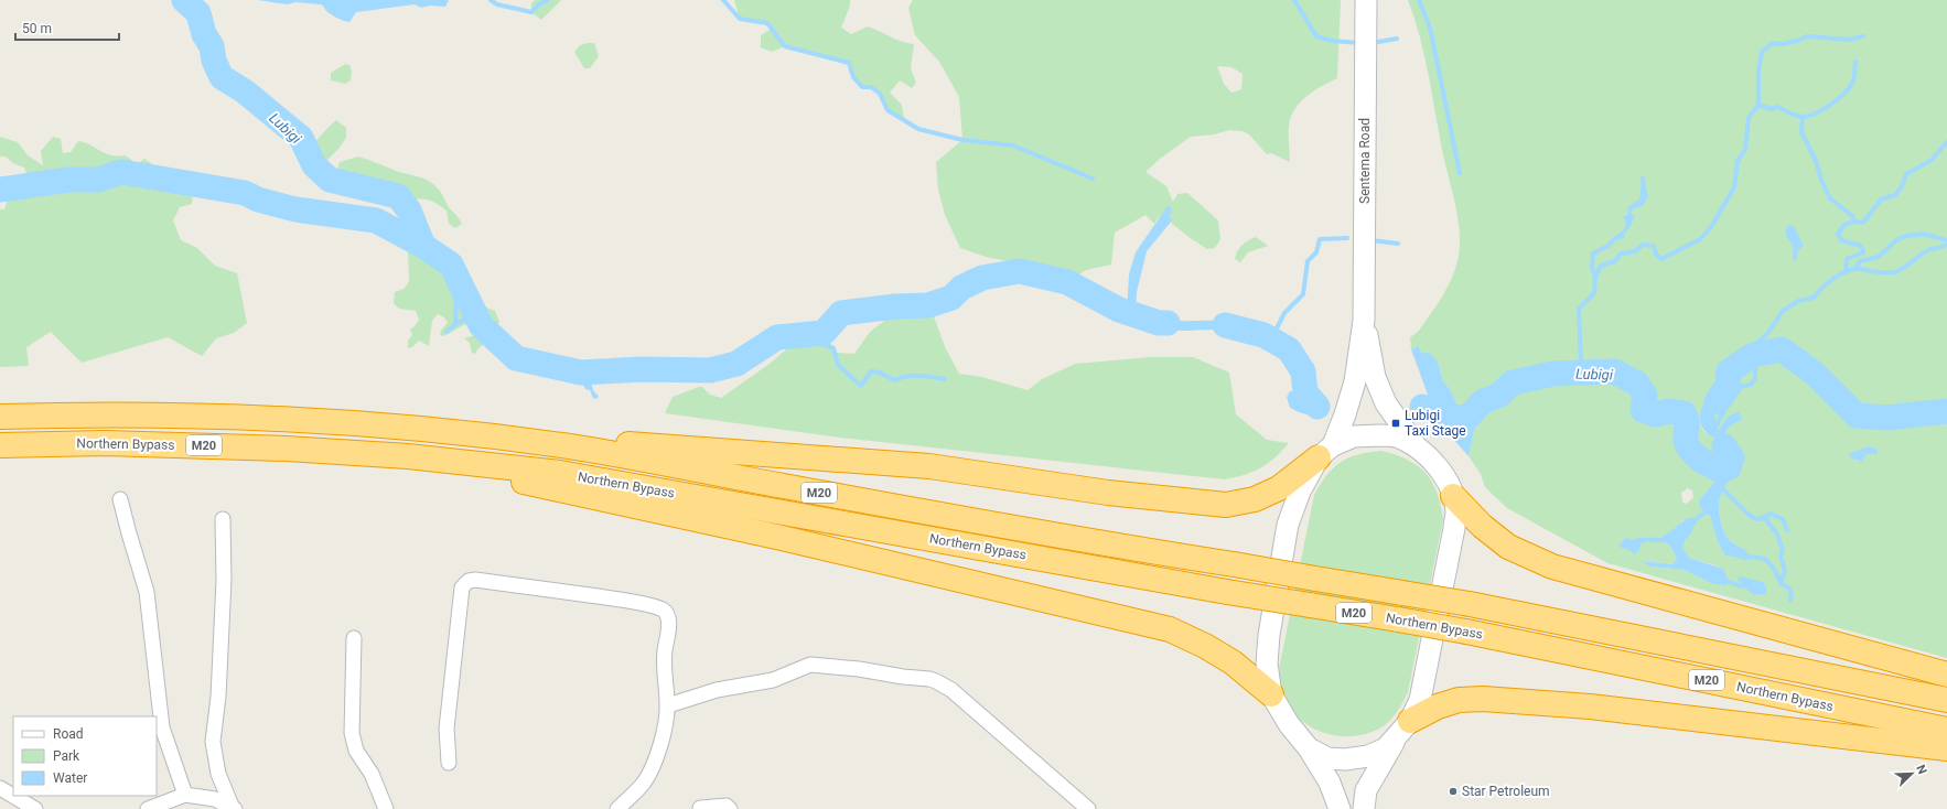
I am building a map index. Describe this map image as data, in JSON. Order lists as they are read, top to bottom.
{
  "streets": {
    "highway": ["Northern Bypass", "M20"],
    "main road": ["Sentema Road"]
  },
  "water": ["Lubigi"],
  "places": {
    "transit": ["Lubigi Taxi Stage"],
    "other": ["Star Petroleum"]
  },
  "legend": ["Road", "Park", "Water"],
  "scale_bar": "50 m",
  "north": "top right"
}
